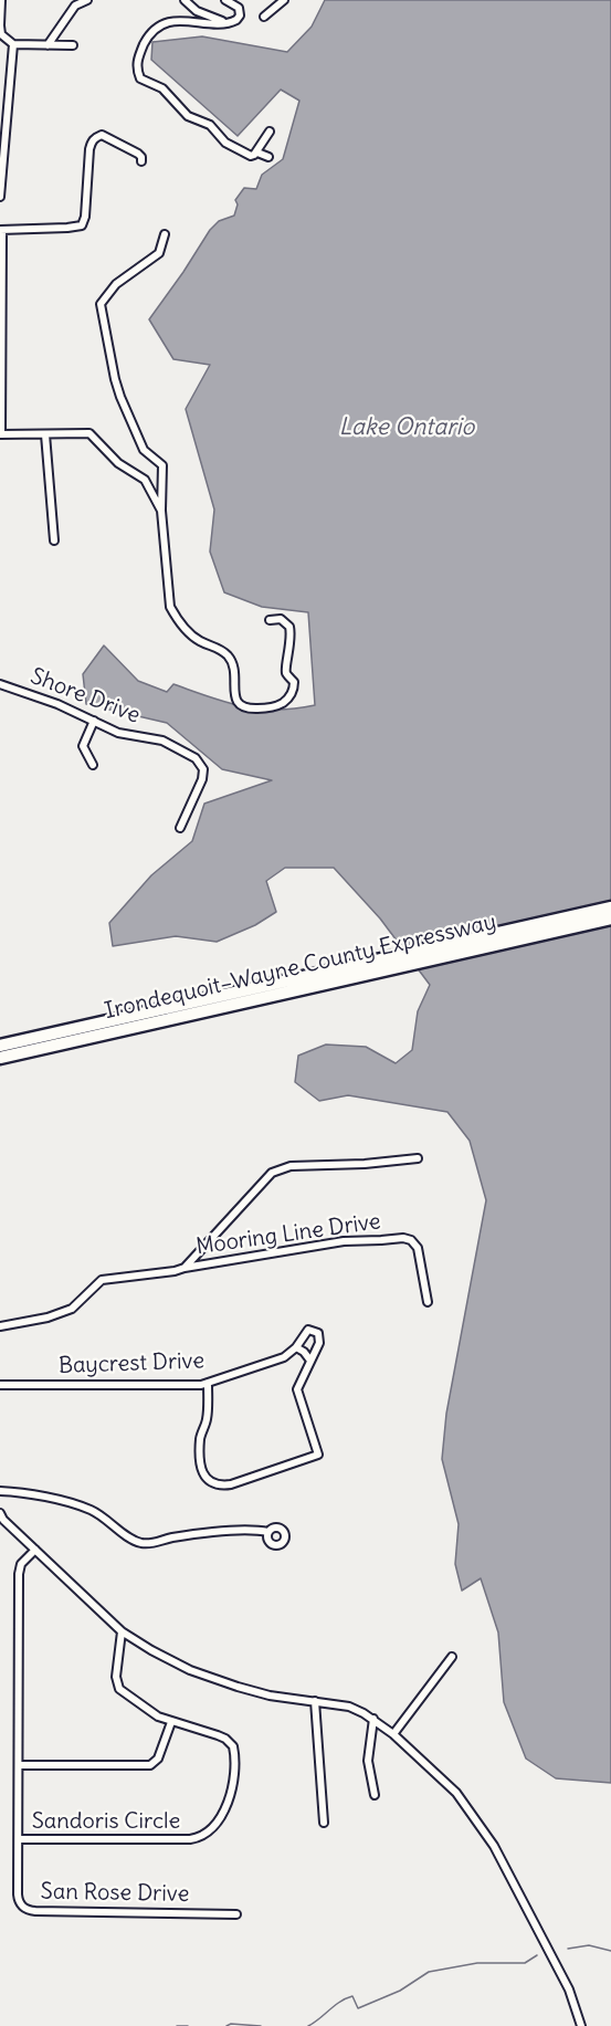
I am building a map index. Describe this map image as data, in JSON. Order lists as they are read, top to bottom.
{
  "streets": {
    "highway": ["Irondequoit–Wayne County Expressway"],
    "street": [
      "Shore Drive",
      "Mooring Line Drive",
      "Baycrest Drive",
      "Sandoris Circle",
      "San Rose Drive"
    ]
  },
  "crossings": [
    ["Sandoris Circle", "San Rose Drive"]
  ],
  "water": ["Lake Ontario"]
}
